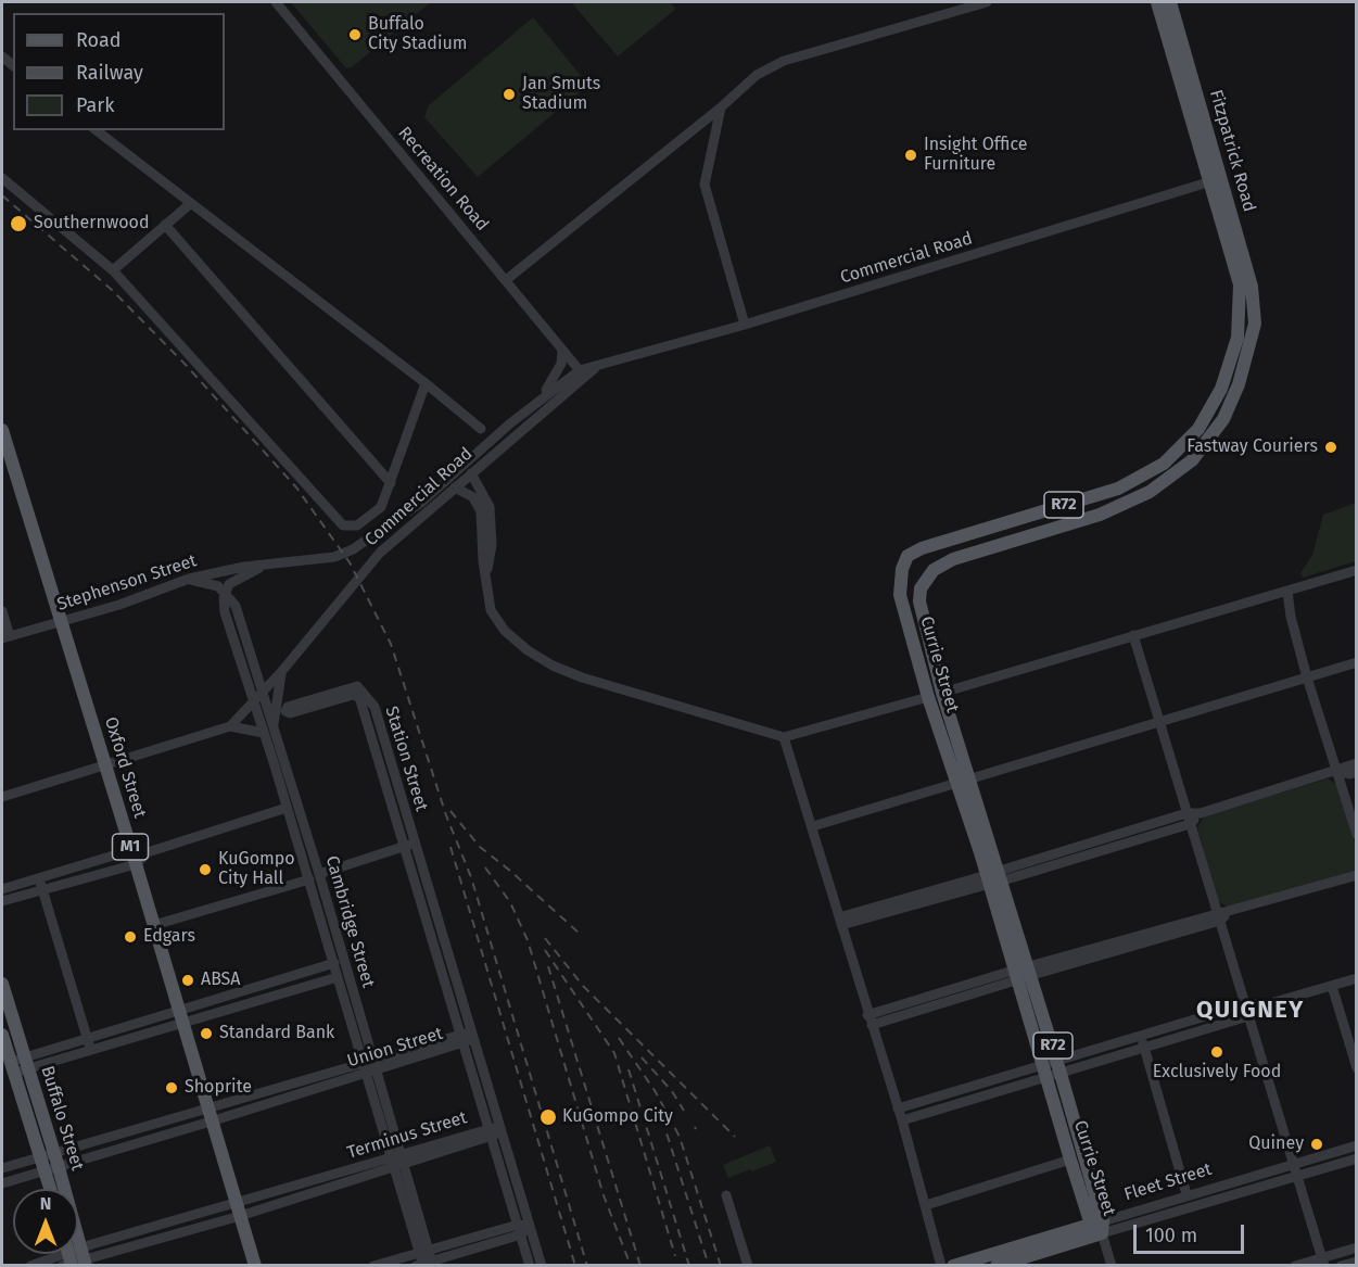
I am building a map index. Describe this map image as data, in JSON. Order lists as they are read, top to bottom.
{
  "streets": {
    "main road": [
      "Fitzpatrick Road",
      "R72",
      "Currie Street",
      "Oxford Street",
      "M1",
      "Buffalo Street",
      "Fleet Street"
    ],
    "street": [
      "Recreation Road",
      "Commercial Road",
      "Stephenson Street",
      "Station Street",
      "Cambridge Street",
      "Union Street",
      "Terminus Street"
    ]
  },
  "crossings": [
    ["Fitzpatrick Road", "Commercial Road"],
    ["Fitzpatrick Road", "Currie Street"],
    ["Recreation Road", "Commercial Road"],
    ["Commercial Road", "Stephenson Street"],
    ["Commercial Road", "Cambridge Street"],
    ["Stephenson Street", "Oxford Street"],
    ["Currie Street", "Fleet Street"],
    ["Station Street", "Union Street"],
    ["Station Street", "Terminus Street"],
    ["Oxford Street", "Union Street"],
    ["Oxford Street", "Terminus Street"],
    ["Cambridge Street", "Union Street"],
    ["Cambridge Street", "Terminus Street"],
    ["Union Street", "Buffalo Street"],
    ["Buffalo Street", "Terminus Street"]
  ],
  "districts": ["QUIGNEY"],
  "places": [
    "Buffalo City Stadium",
    "Jan Smuts Stadium",
    "Insight Office Furniture",
    "Southernwood",
    "Fastway Couriers",
    "KuGompo City Hall",
    "Edgars",
    "ABSA",
    "Standard Bank",
    "Exclusively Food",
    "Shoprite",
    "KuGompo City",
    "Quiney"
  ],
  "legend": ["Road", "Railway", "Park"],
  "scale_bar": "100 m",
  "north": "top"
}
